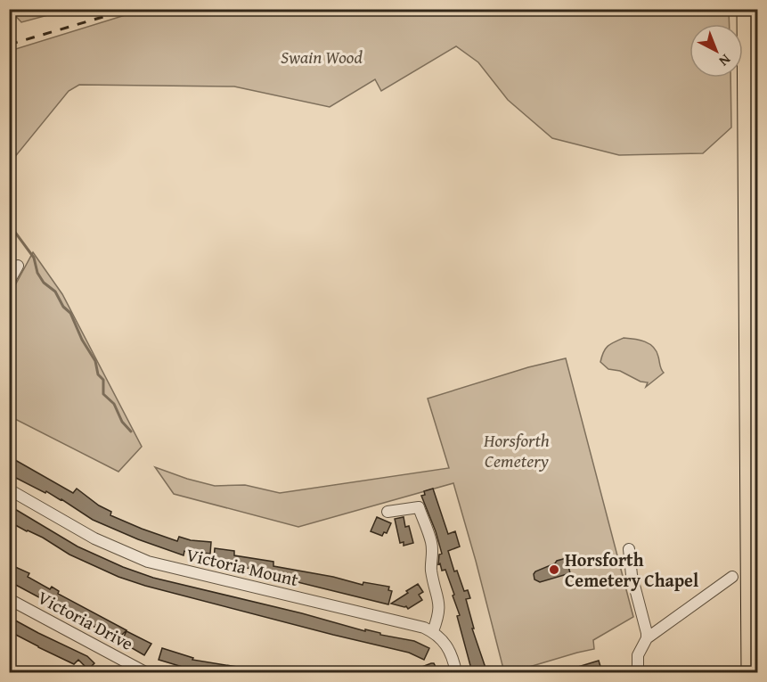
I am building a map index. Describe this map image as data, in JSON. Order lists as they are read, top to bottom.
{
  "streets": {
    "street": ["Victoria Mount", "Victoria Drive"]
  },
  "parks": ["Swain Wood", "Horsforth Cemetery"],
  "places": ["Horsforth Cemetery Chapel"],
  "north": "bottom right"
}
